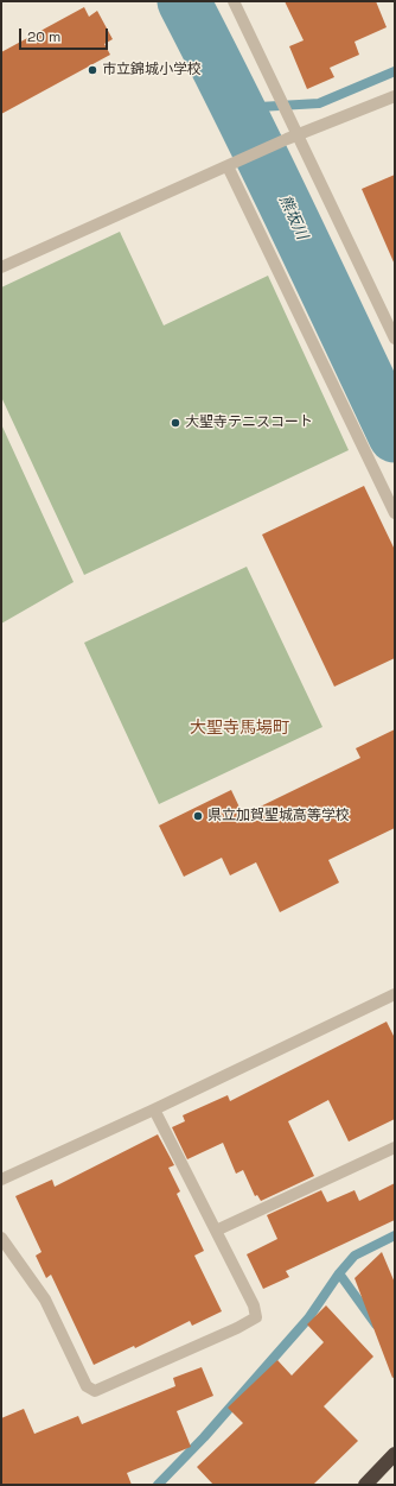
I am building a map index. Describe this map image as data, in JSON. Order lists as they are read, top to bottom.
{
  "districts": ["大聖寺馬場町"],
  "water": ["熊坂川"],
  "places": ["市立錦城小学校", "大聖寺テニスコート", "県立加賀聖城高等学校"],
  "scale_bar": "20 m"
}
